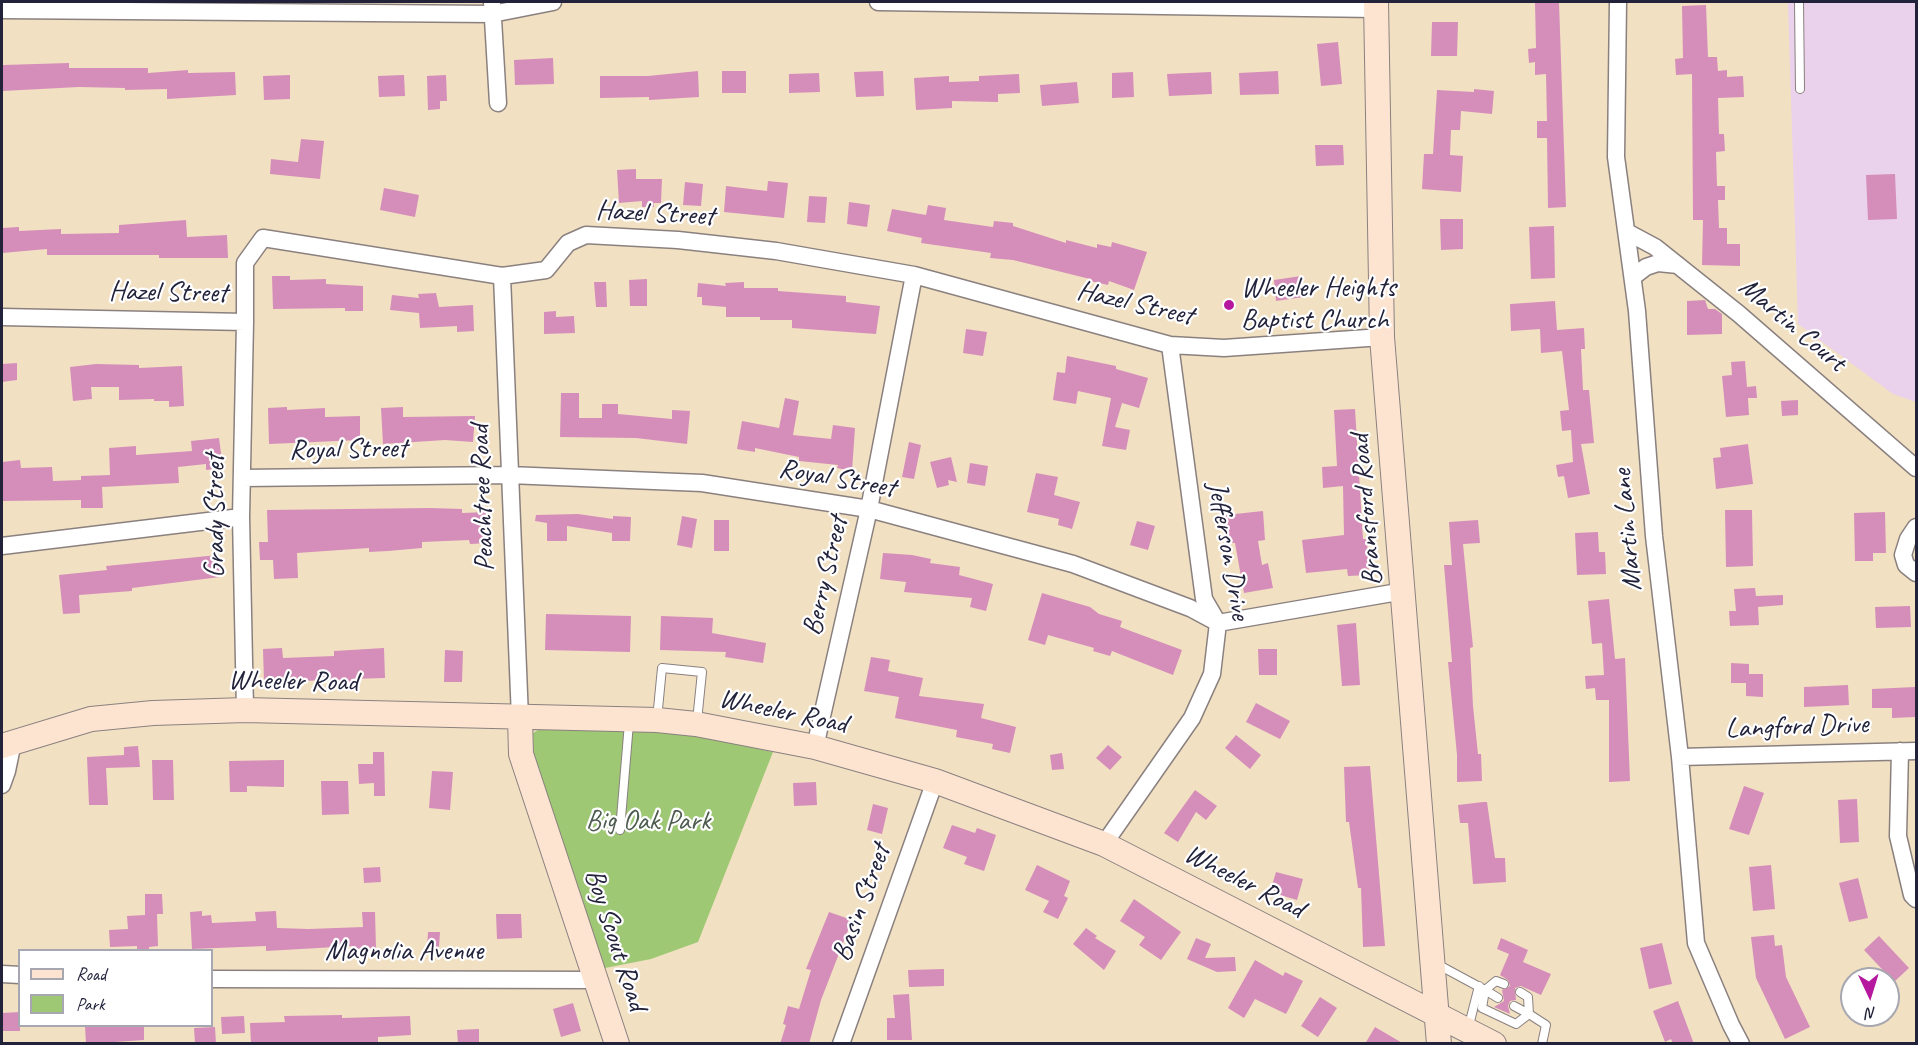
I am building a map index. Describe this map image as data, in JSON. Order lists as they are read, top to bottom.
{
  "streets": {
    "street": [
      "Hazel Street",
      "Martin Court",
      "Royal Street",
      "Peachtree Road",
      "Bransford Road",
      "Grady Street",
      "Martin Lane",
      "Jefferson Drive",
      "Berry Street",
      "Wheeler Road",
      "Langford Drive",
      "Basin Street",
      "Boy Scout Road",
      "Magnolia Avenue"
    ]
  },
  "crossings": [
    ["Hazel Street", "Peachtree Road"],
    ["Hazel Street", "Bransford Road"],
    ["Hazel Street", "Grady Street"],
    ["Hazel Street", "Jefferson Drive"],
    ["Hazel Street", "Berry Street"],
    ["Martin Court", "Martin Lane"],
    ["Royal Street", "Peachtree Road"],
    ["Royal Street", "Grady Street"],
    ["Royal Street", "Jefferson Drive"],
    ["Royal Street", "Berry Street"],
    ["Peachtree Road", "Wheeler Road"],
    ["Peachtree Road", "Boy Scout Road"],
    ["Bransford Road", "Wheeler Road"],
    ["Grady Street", "Wheeler Road"],
    ["Martin Lane", "Langford Drive"],
    ["Jefferson Drive", "Wheeler Road"],
    ["Berry Street", "Wheeler Road"],
    ["Wheeler Road", "Basin Street"],
    ["Wheeler Road", "Boy Scout Road"],
    ["Boy Scout Road", "Magnolia Avenue"]
  ],
  "parks": ["Big Oak Park"],
  "places": ["Wheeler Heights Baptist Church"],
  "legend": ["Road", "Park"],
  "north": "bottom"
}
